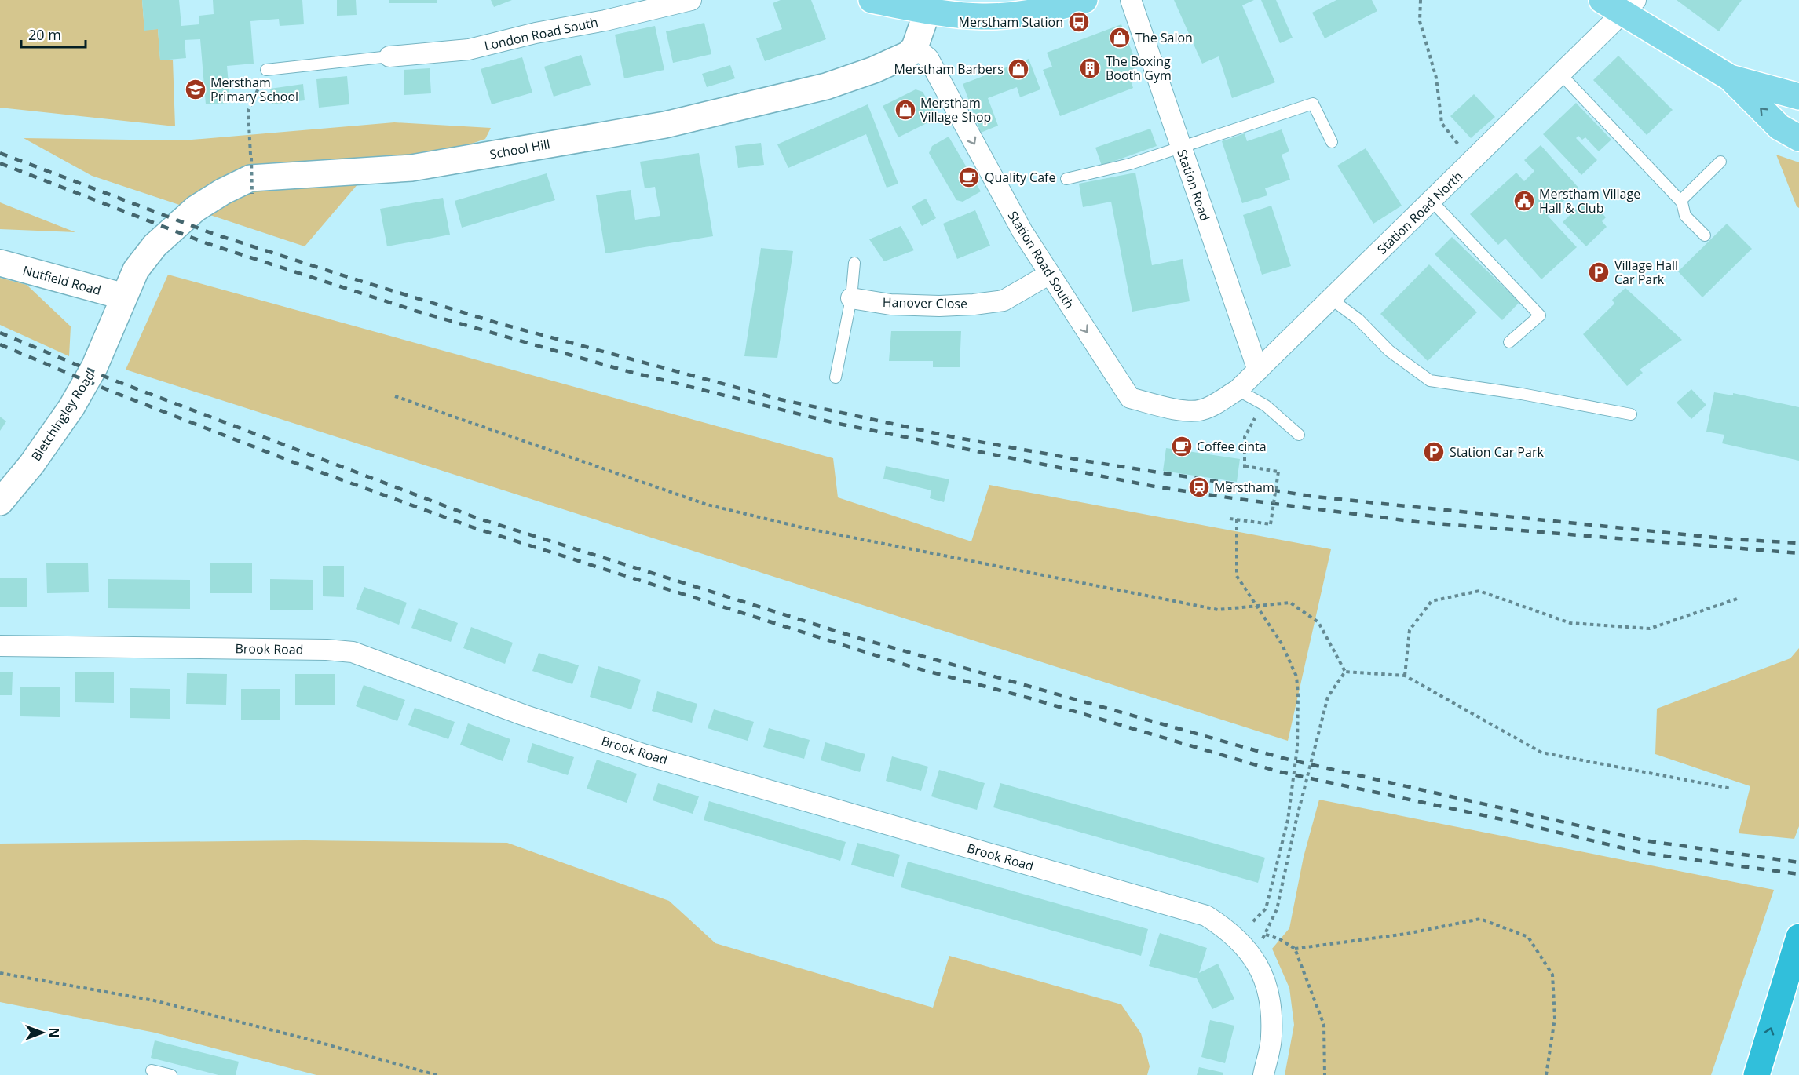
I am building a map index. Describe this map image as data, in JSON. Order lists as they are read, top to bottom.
{
  "streets": {
    "street": [
      "London Road South",
      "School Hill",
      "Station Road",
      "Station Road North",
      "Station Road South",
      "Nutfield Road",
      "Hanover Close",
      "Bletchingley Road",
      "Brook Road"
    ]
  },
  "crossings": [
    ["School Hill", "Station Road South"],
    ["School Hill", "Nutfield Road"],
    ["School Hill", "Bletchingley Road"],
    ["Station Road", "Station Road North"],
    ["Station Road North", "Station Road South"],
    ["Station Road South", "Hanover Close"],
    ["Nutfield Road", "Bletchingley Road"]
  ],
  "one_way": ["Station Road South"],
  "places": {
    "bus stop": ["Merstham Station"],
    "shop": ["The Salon", "Merstham Barbers", "Merstham Village Shop"],
    "building": ["The Boxing Booth Gym"],
    "school or university": ["Merstham Primary School"],
    "cafe": ["Quality Cafe", "Coffee cinta"],
    "public building": ["Merstham Village Hall & Club"],
    "parking": ["Village Hall Car Park", "Station Car Park"],
    "station": ["Merstham"]
  },
  "scale_bar": "20 m",
  "north": "right"
}
